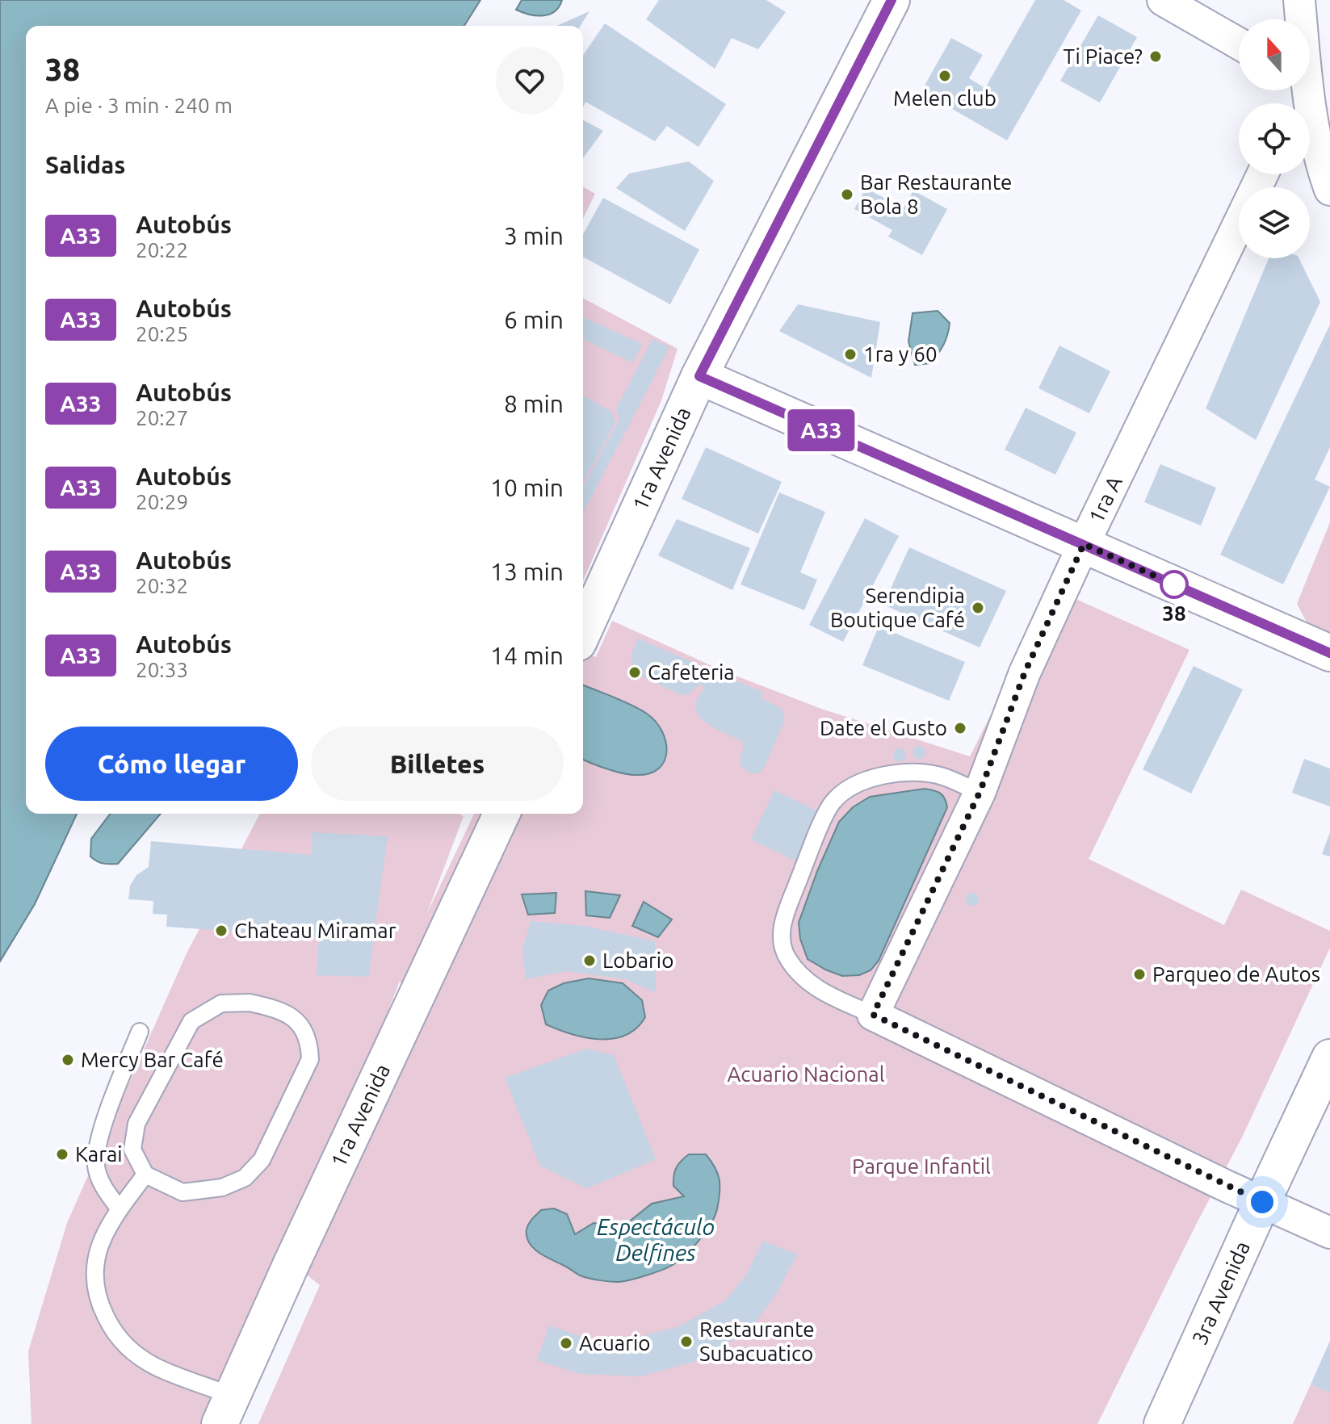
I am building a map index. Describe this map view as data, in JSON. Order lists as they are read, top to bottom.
{
  "streets": {
    "street": ["1ra Avenida", "1ra A", "3ra Avenida"]
  },
  "water": ["Espectáculo Delfines"],
  "parks": ["Acuario Nacional", "Parque Infantil"],
  "places": [
    "Ti Piace?",
    "Melen club",
    "Bar Restaurante Bola 8",
    "1ra y 60",
    "38",
    "Serendipia Boutique Café",
    "Cafeteria",
    "Date el Gusto",
    "Chateau Miramar",
    "Lobario",
    "Parqueo de Autos",
    "Mercy Bar Café",
    "Karai",
    "Restaurante Subacuatico",
    "Acuario"
  ],
  "lines": ["bus line A33"],
  "north": "top",
  "page": {
    "on_map": "A33",
    "heading": [
      ["38", "A pie · 3 min · 240 m"],
      "Salidas"
    ],
    "list": [
      {
        "mark": "A33",
        "name": "Autobús",
        "note": "20:22",
        "value": "3 min"
      },
      {
        "mark": "A33",
        "name": "Autobús",
        "note": "20:25",
        "value": "6 min"
      },
      {
        "mark": "A33",
        "name": "Autobús",
        "note": "20:27",
        "value": "8 min"
      },
      {
        "mark": "A33",
        "name": "Autobús",
        "note": "20:29",
        "value": "10 min"
      },
      {
        "mark": "A33",
        "name": "Autobús",
        "note": "20:32",
        "value": "13 min"
      },
      {
        "mark": "A33",
        "name": "Autobús",
        "note": "20:33",
        "value": "14 min"
      }
    ],
    "buttons": ["Cómo llegar", "Billetes"]
  }
}
